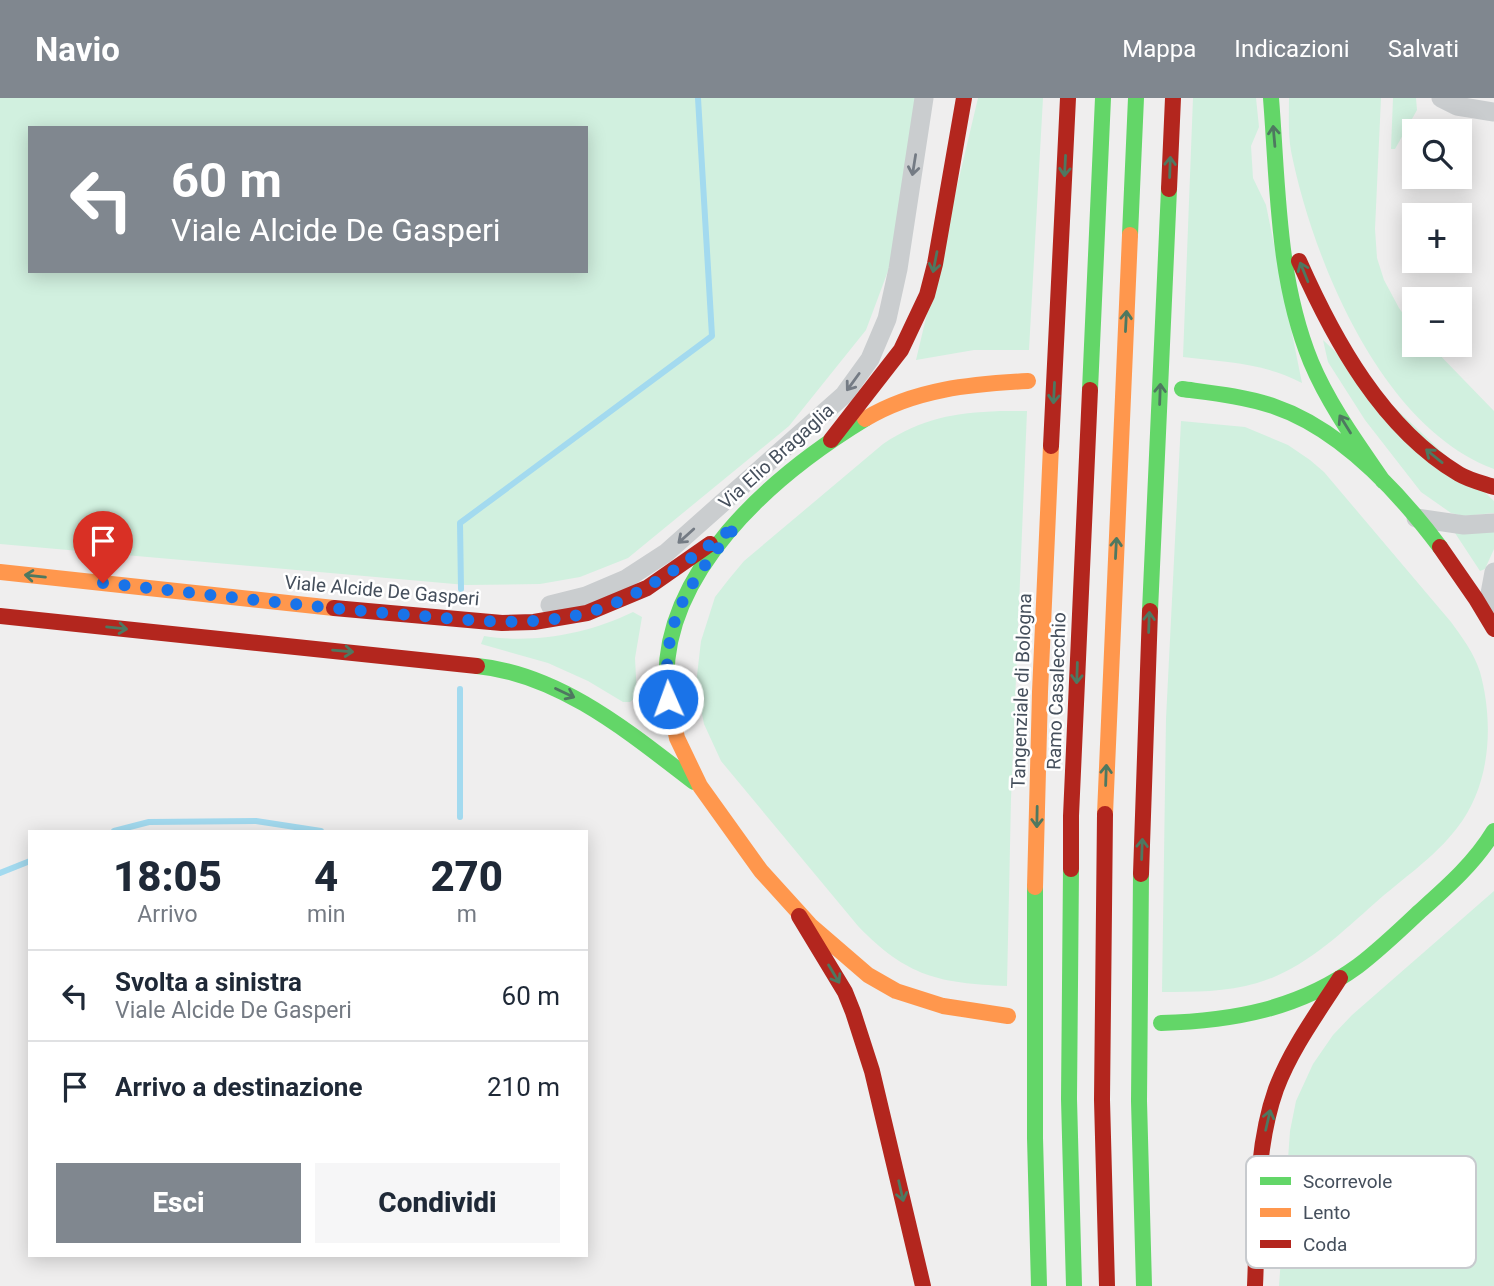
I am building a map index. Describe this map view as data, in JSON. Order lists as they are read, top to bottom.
{
  "streets": {
    "main road": ["Viale Alcide De Gasperi", "Tangenziale di Bologna", "Ramo Casalecchio"],
    "street": ["Via Elio Bragaglia"]
  },
  "crossings": [
    ["Via Elio Bragaglia", "Viale Alcide De Gasperi"]
  ],
  "one_way": ["Via Elio Bragaglia"],
  "legend": ["Scorrevole", "Lento", "Coda"],
  "page": {
    "header": "Navio",
    "nav": ["Mappa", "Indicazioni", "Salvati"],
    "map_buttons": ["+", "−"],
    "turn": ["60 m", "Viale Alcide De Gasperi"],
    "eta": [
      "18:05",
      "Arrivo",
      "4",
      "min",
      "270",
      "m"
    ],
    "list": [
      {
        "name": "Svolta a sinistra",
        "note": "Viale Alcide De Gasperi",
        "value": "60 m"
      },
      {
        "name": "Arrivo a destinazione",
        "value": "210 m"
      }
    ],
    "buttons": ["Esci", "Condividi"]
  }
}
